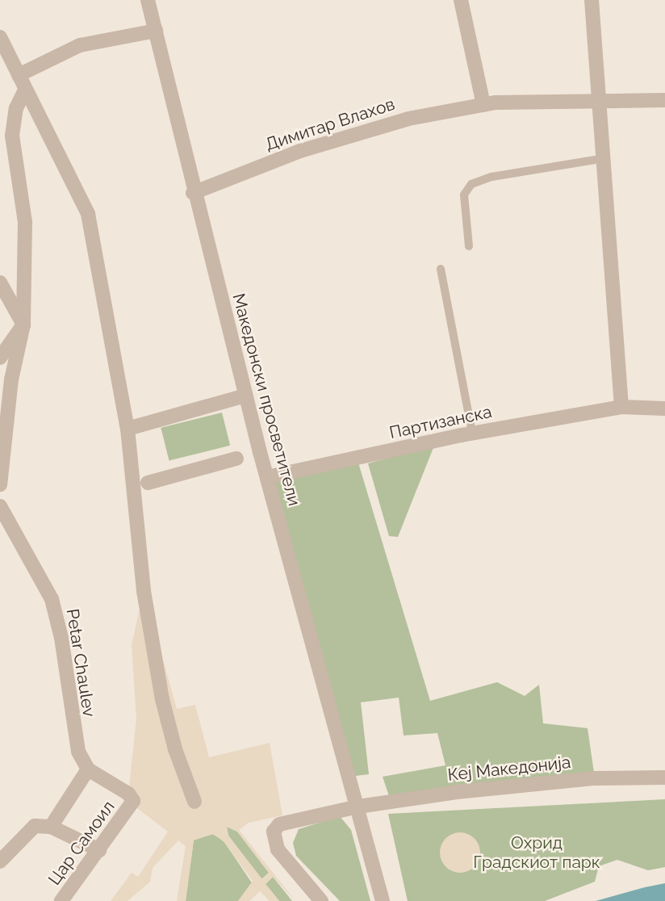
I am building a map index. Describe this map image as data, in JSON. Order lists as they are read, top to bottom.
{
  "streets": {
    "street": [
      "Димитар Влахов",
      "Македонски просветители",
      "Партизанска",
      "Petar Chaulev",
      "Кеј Македонија",
      "Цар Самоил"
    ]
  },
  "crossings": [
    ["Димитар Влахов", "Македонски просветители"],
    ["Македонски просветители", "Партизанска"],
    ["Македонски просветители", "Кеј Македонија"],
    ["Petar Chaulev", "Цар Самоил"]
  ],
  "parks": ["Охрид Градскиот парк"]
}
